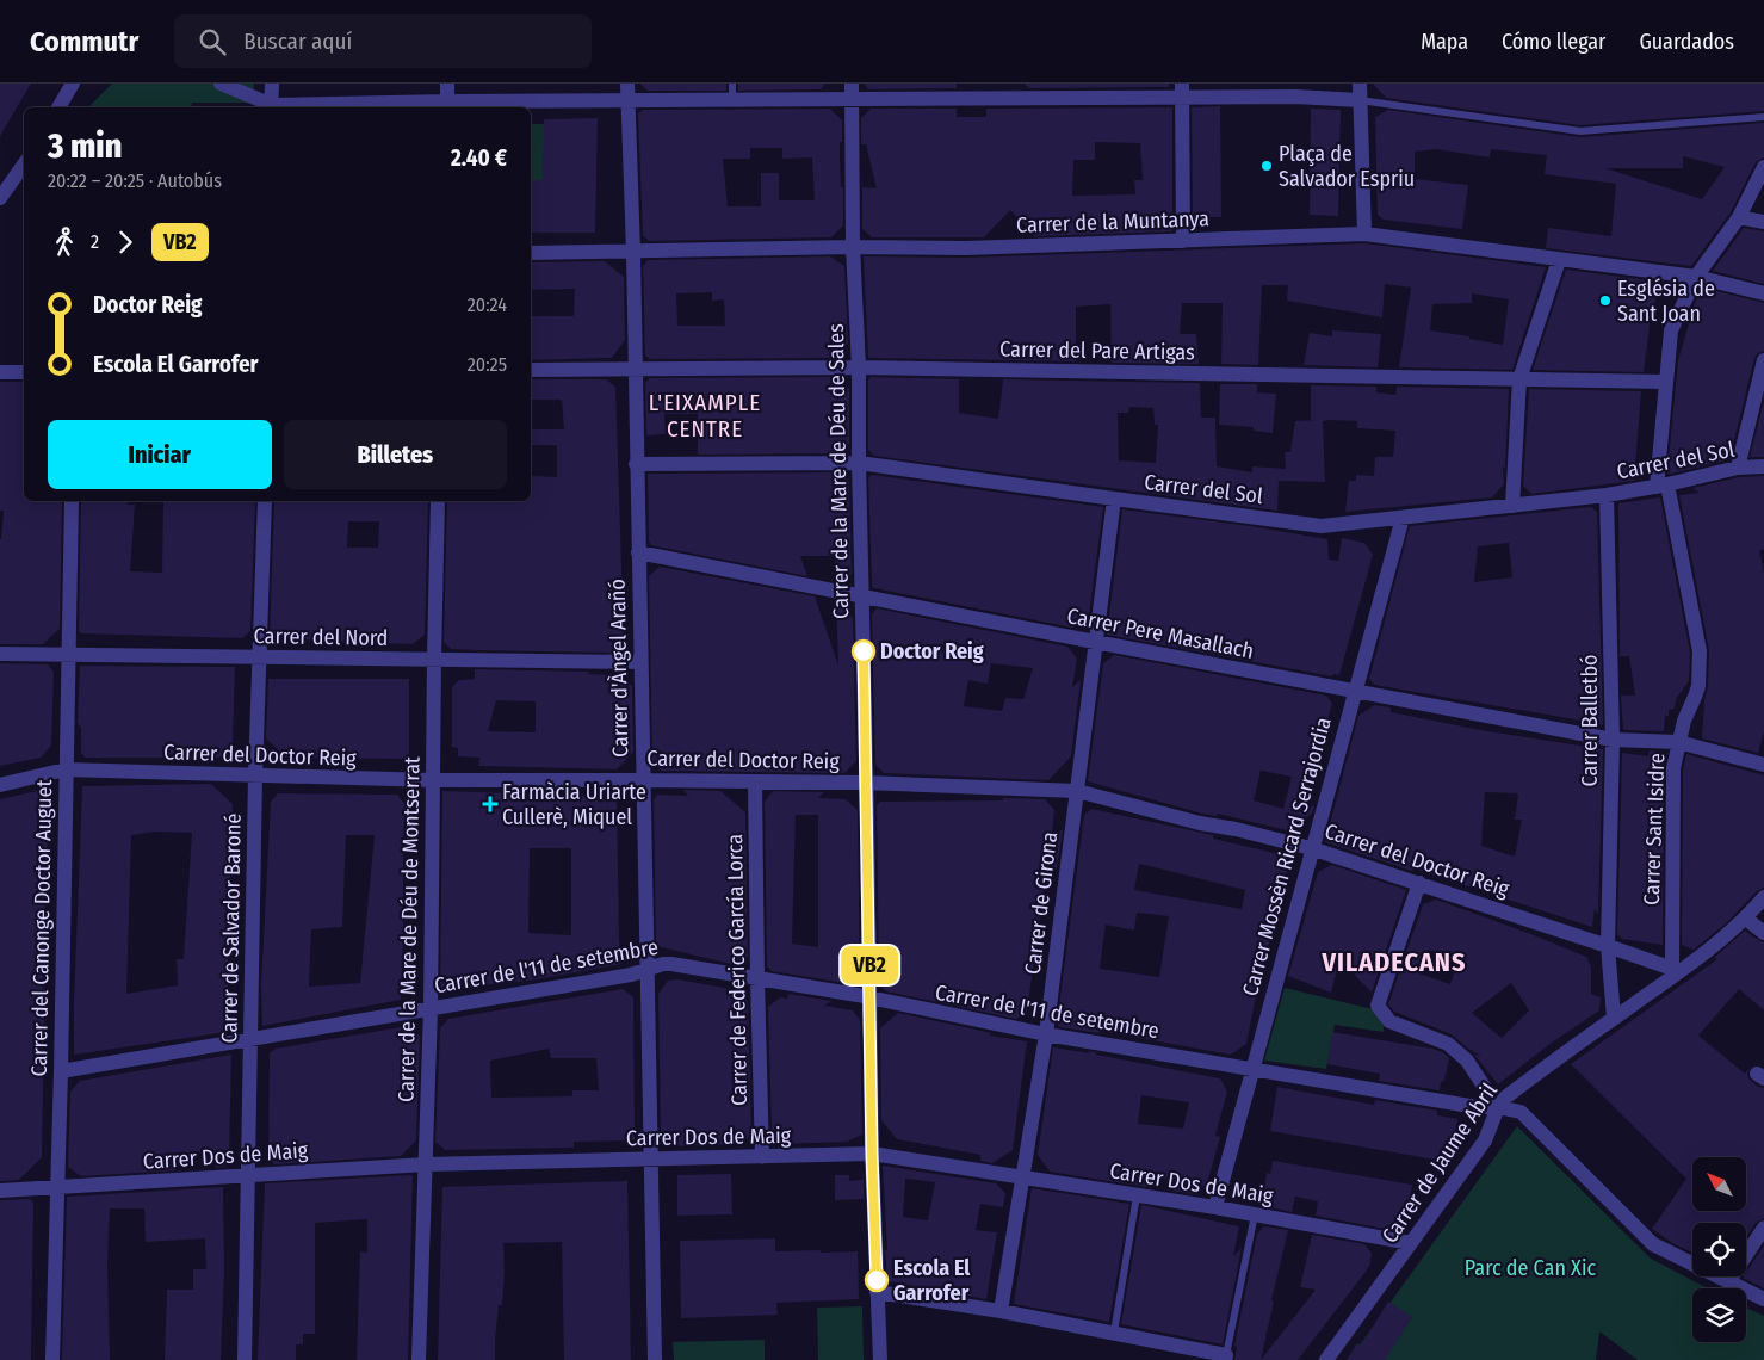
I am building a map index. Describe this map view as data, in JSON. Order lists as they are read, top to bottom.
{
  "streets": {
    "street": [
      "Carrer de la Muntanya",
      "Carrer del Pare Artigas",
      "Carrer del Sol",
      "Carrer de la Mare de Déu de Sales",
      "Carrer Pere Masallach",
      "Carrer del Nord",
      "Carrer d'Àngel Arañó",
      "Carrer Balletbó",
      "Carrer del Doctor Reig",
      "Carrer Sant Isidre",
      "Carrer Mossèn Ricard Serrajordia",
      "Carrer de Girona",
      "Carrer del Canonge Doctor Auguet",
      "Carrer de Salvador Baroné",
      "Carrer de la Mare de Déu de Montserrat",
      "Carrer de l'11 de setembre",
      "Carrer de Federico García Lorca",
      "Carrer Dos de Maig",
      "Carrer de Jaume Abril"
    ]
  },
  "crossings": [
    ["Carrer de la Muntanya", "Carrer de la Mare de Déu de Sales"],
    ["Carrer de la Muntanya", "Carrer d'Àngel Arañó"],
    ["Carrer de la Muntanya", "Carrer Sant Isidre"],
    ["Carrer del Pare Artigas", "Carrer de la Mare de Déu de Sales"],
    ["Carrer del Pare Artigas", "Carrer d'Àngel Arañó"],
    ["Carrer del Pare Artigas", "Carrer Sant Isidre"],
    ["Carrer del Sol", "Carrer de la Mare de Déu de Sales"],
    ["Carrer del Sol", "Carrer d'Àngel Arañó"],
    ["Carrer del Sol", "Carrer Balletbó"],
    ["Carrer del Sol", "Carrer Sant Isidre"],
    ["Carrer del Sol", "Carrer Mossèn Ricard Serrajordia"],
    ["Carrer del Sol", "Carrer de Girona"],
    ["Carrer de la Mare de Déu de Sales", "Carrer Pere Masallach"],
    ["Carrer de la Mare de Déu de Sales", "Carrer del Doctor Reig"],
    ["Carrer de la Mare de Déu de Sales", "Carrer de l'11 de setembre"],
    ["Carrer de la Mare de Déu de Sales", "Carrer Dos de Maig"],
    ["Carrer Pere Masallach", "Carrer d'Àngel Arañó"],
    ["Carrer Pere Masallach", "Carrer Balletbó"],
    ["Carrer Pere Masallach", "Carrer Sant Isidre"],
    ["Carrer Pere Masallach", "Carrer Mossèn Ricard Serrajordia"],
    ["Carrer Pere Masallach", "Carrer de Girona"],
    ["Carrer del Nord", "Carrer d'Àngel Arañó"],
    ["Carrer del Nord", "Carrer del Canonge Doctor Auguet"],
    ["Carrer del Nord", "Carrer de Salvador Baroné"],
    ["Carrer del Nord", "Carrer de la Mare de Déu de Montserrat"],
    ["Carrer d'Àngel Arañó", "Carrer del Doctor Reig"],
    ["Carrer d'Àngel Arañó", "Carrer de l'11 de setembre"],
    ["Carrer d'Àngel Arañó", "Carrer Dos de Maig"],
    ["Carrer Balletbó", "Carrer del Doctor Reig"],
    ["Carrer Balletbó", "Carrer de Jaume Abril"],
    ["Carrer del Doctor Reig", "Carrer Sant Isidre"],
    ["Carrer del Doctor Reig", "Carrer Mossèn Ricard Serrajordia"],
    ["Carrer del Doctor Reig", "Carrer de Girona"],
    ["Carrer del Doctor Reig", "Carrer del Canonge Doctor Auguet"],
    ["Carrer del Doctor Reig", "Carrer de Salvador Baroné"],
    ["Carrer del Doctor Reig", "Carrer de la Mare de Déu de Montserrat"],
    ["Carrer del Doctor Reig", "Carrer de Federico García Lorca"],
    ["Carrer del Doctor Reig", "Carrer de Jaume Abril"],
    ["Carrer Sant Isidre", "Carrer de Jaume Abril"],
    ["Carrer Mossèn Ricard Serrajordia", "Carrer de l'11 de setembre"],
    ["Carrer Mossèn Ricard Serrajordia", "Carrer Dos de Maig"],
    ["Carrer de Girona", "Carrer de l'11 de setembre"],
    ["Carrer de Girona", "Carrer Dos de Maig"],
    ["Carrer del Canonge Doctor Auguet", "Carrer de l'11 de setembre"],
    ["Carrer del Canonge Doctor Auguet", "Carrer Dos de Maig"],
    ["Carrer de Salvador Baroné", "Carrer de l'11 de setembre"],
    ["Carrer de Salvador Baroné", "Carrer Dos de Maig"],
    ["Carrer de la Mare de Déu de Montserrat", "Carrer de l'11 de setembre"],
    ["Carrer de la Mare de Déu de Montserrat", "Carrer Dos de Maig"],
    ["Carrer de l'11 de setembre", "Carrer de Federico García Lorca"],
    ["Carrer de l'11 de setembre", "Carrer de Jaume Abril"],
    ["Carrer de Federico García Lorca", "Carrer Dos de Maig"],
    ["Carrer Dos de Maig", "Carrer de Jaume Abril"]
  ],
  "districts": ["L'EIXAMPLE CENTRE", "VILADECANS"],
  "parks": ["Parc de Can Xic"],
  "places": {
    "other": [
      "Plaça de Salvador Espriu",
      "Església de Sant Joan",
      "Doctor Reig",
      "Escola El Garrofer"
    ],
    "health": ["Farmàcia Uriarte Cullerè, Miquel"]
  },
  "lines": ["bus line VB2"],
  "north": "top left",
  "page": {
    "header": "Commutr",
    "search": "Buscar aquí",
    "nav": ["Mapa", "Cómo llegar", "Guardados"],
    "on_map": "VB2",
    "heading": ["3 min", "20:22 – 20:25 · Autobús", "2.40 €"],
    "legs": ["2", "VB2"],
    "list": [
      {
        "name": "Doctor Reig",
        "value": "20:24"
      },
      {
        "name": "Escola El Garrofer",
        "value": "20:25"
      }
    ],
    "buttons": ["Iniciar", "Billetes"]
  }
}
